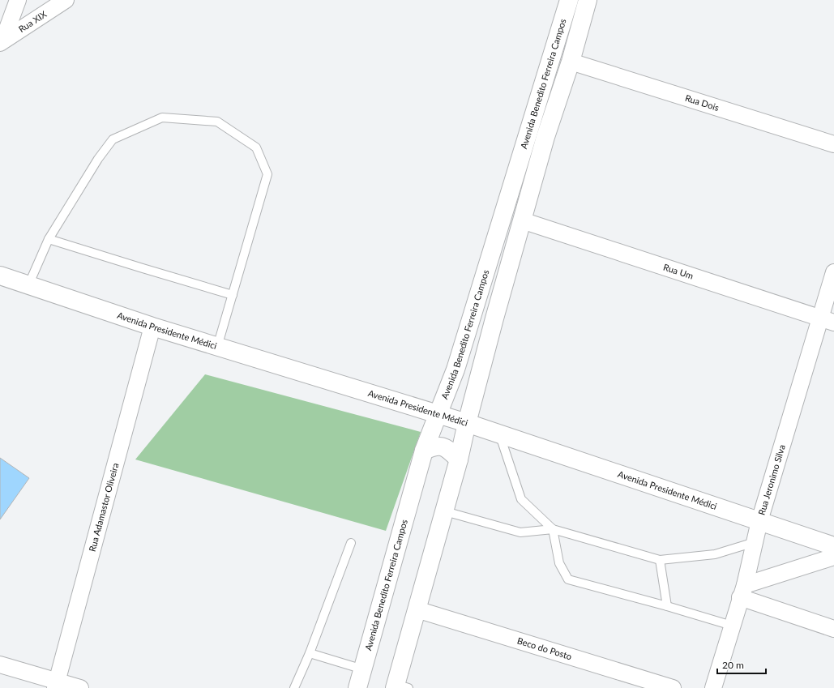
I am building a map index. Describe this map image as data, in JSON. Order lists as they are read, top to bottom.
{
  "streets": {
    "main road": ["Avenida Benedito Ferreira Campos", "Avenida Presidente Médici"],
    "street": [
      "Rua XIX",
      "Rua Dois",
      "Rua Um",
      "Rua Jeronimo Silva",
      "Rua Adamastor Oliveira",
      "Beco do Posto"
    ]
  },
  "crossings": [
    ["Avenida Benedito Ferreira Campos", "Rua Dois"],
    ["Avenida Benedito Ferreira Campos", "Rua Um"],
    ["Avenida Benedito Ferreira Campos", "Avenida Presidente Médici"],
    ["Avenida Benedito Ferreira Campos", "Beco do Posto"],
    ["Rua Um", "Rua Jeronimo Silva"],
    ["Avenida Presidente Médici", "Rua Jeronimo Silva"],
    ["Avenida Presidente Médici", "Rua Adamastor Oliveira"]
  ],
  "scale_bar": "20 m"
}
